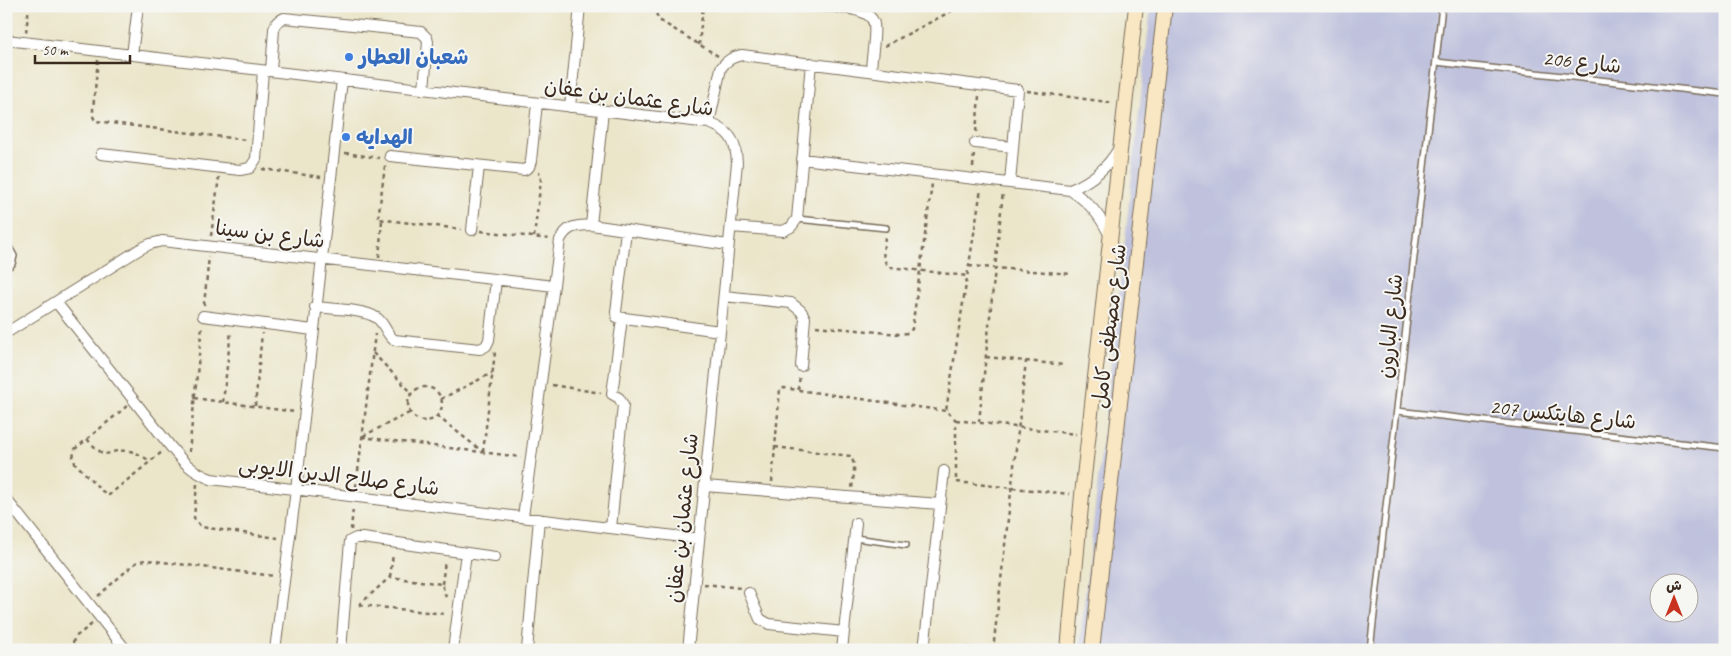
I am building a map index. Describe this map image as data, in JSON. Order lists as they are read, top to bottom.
{
  "streets": {
    "street": [
      "شارع عثمان بن عفان",
      "شارع بن سينا",
      "شارع مصطفى كامل",
      "شارع صلاح الدين الايوبى"
    ],
    "lane": ["شارع 206", "شارع البارون", "شارع هايتكس 207"]
  },
  "crossings": [
    ["شارع 206", "شارع البارون"],
    ["شارع عثمان بن عفان", "شارع صلاح الدين الايوبى"],
    ["شارع البارون", "شارع هايتكس 207"]
  ],
  "places": ["شعبان العطار", "الهدايه"],
  "scale_bar": "50 m",
  "north": "top"
}
